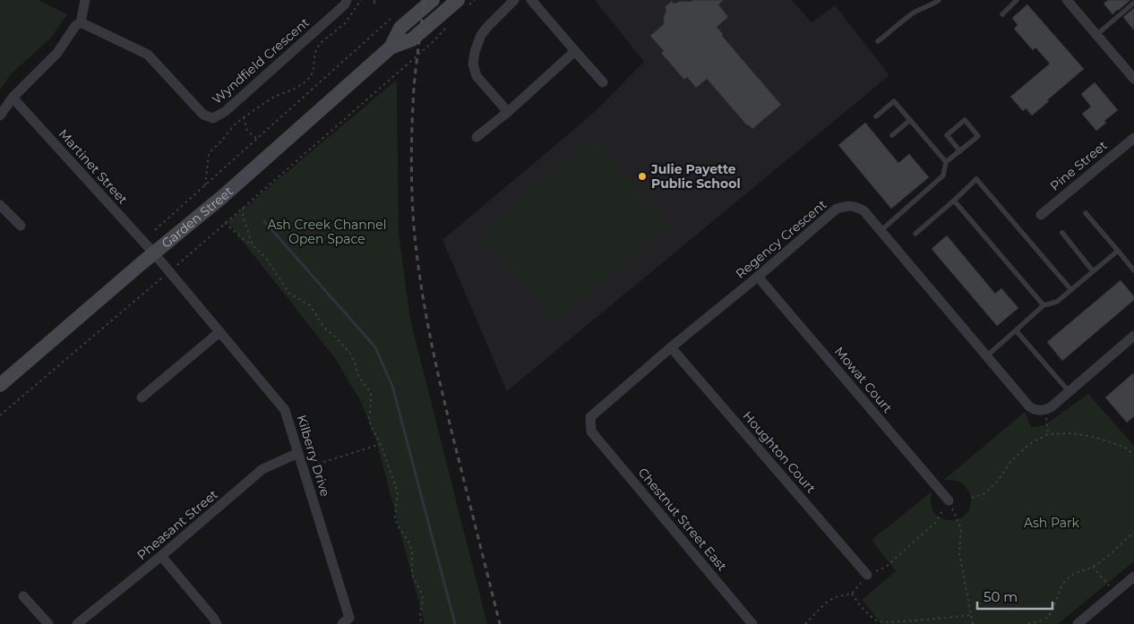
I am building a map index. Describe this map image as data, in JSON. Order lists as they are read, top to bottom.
{
  "streets": {
    "street": [
      "Wyndfield Crescent",
      "Pine Street",
      "Martinet Street",
      "Garden Street",
      "Regency Crescent",
      "Mowat Court",
      "Houghton Court",
      "Kilberry Drive",
      "Chestnut Street East",
      "Pheasant Street"
    ]
  },
  "crossings": [
    ["Martinet Street", "Garden Street"],
    ["Martinet Street", "Kilberry Drive"],
    ["Garden Street", "Kilberry Drive"],
    ["Regency Crescent", "Mowat Court"],
    ["Regency Crescent", "Houghton Court"],
    ["Regency Crescent", "Chestnut Street East"],
    ["Kilberry Drive", "Pheasant Street"]
  ],
  "parks": ["Ash Creek Channel Open Space", "Ash Park"],
  "places": ["Julie Payette Public School"],
  "scale_bar": "50 m"
}
